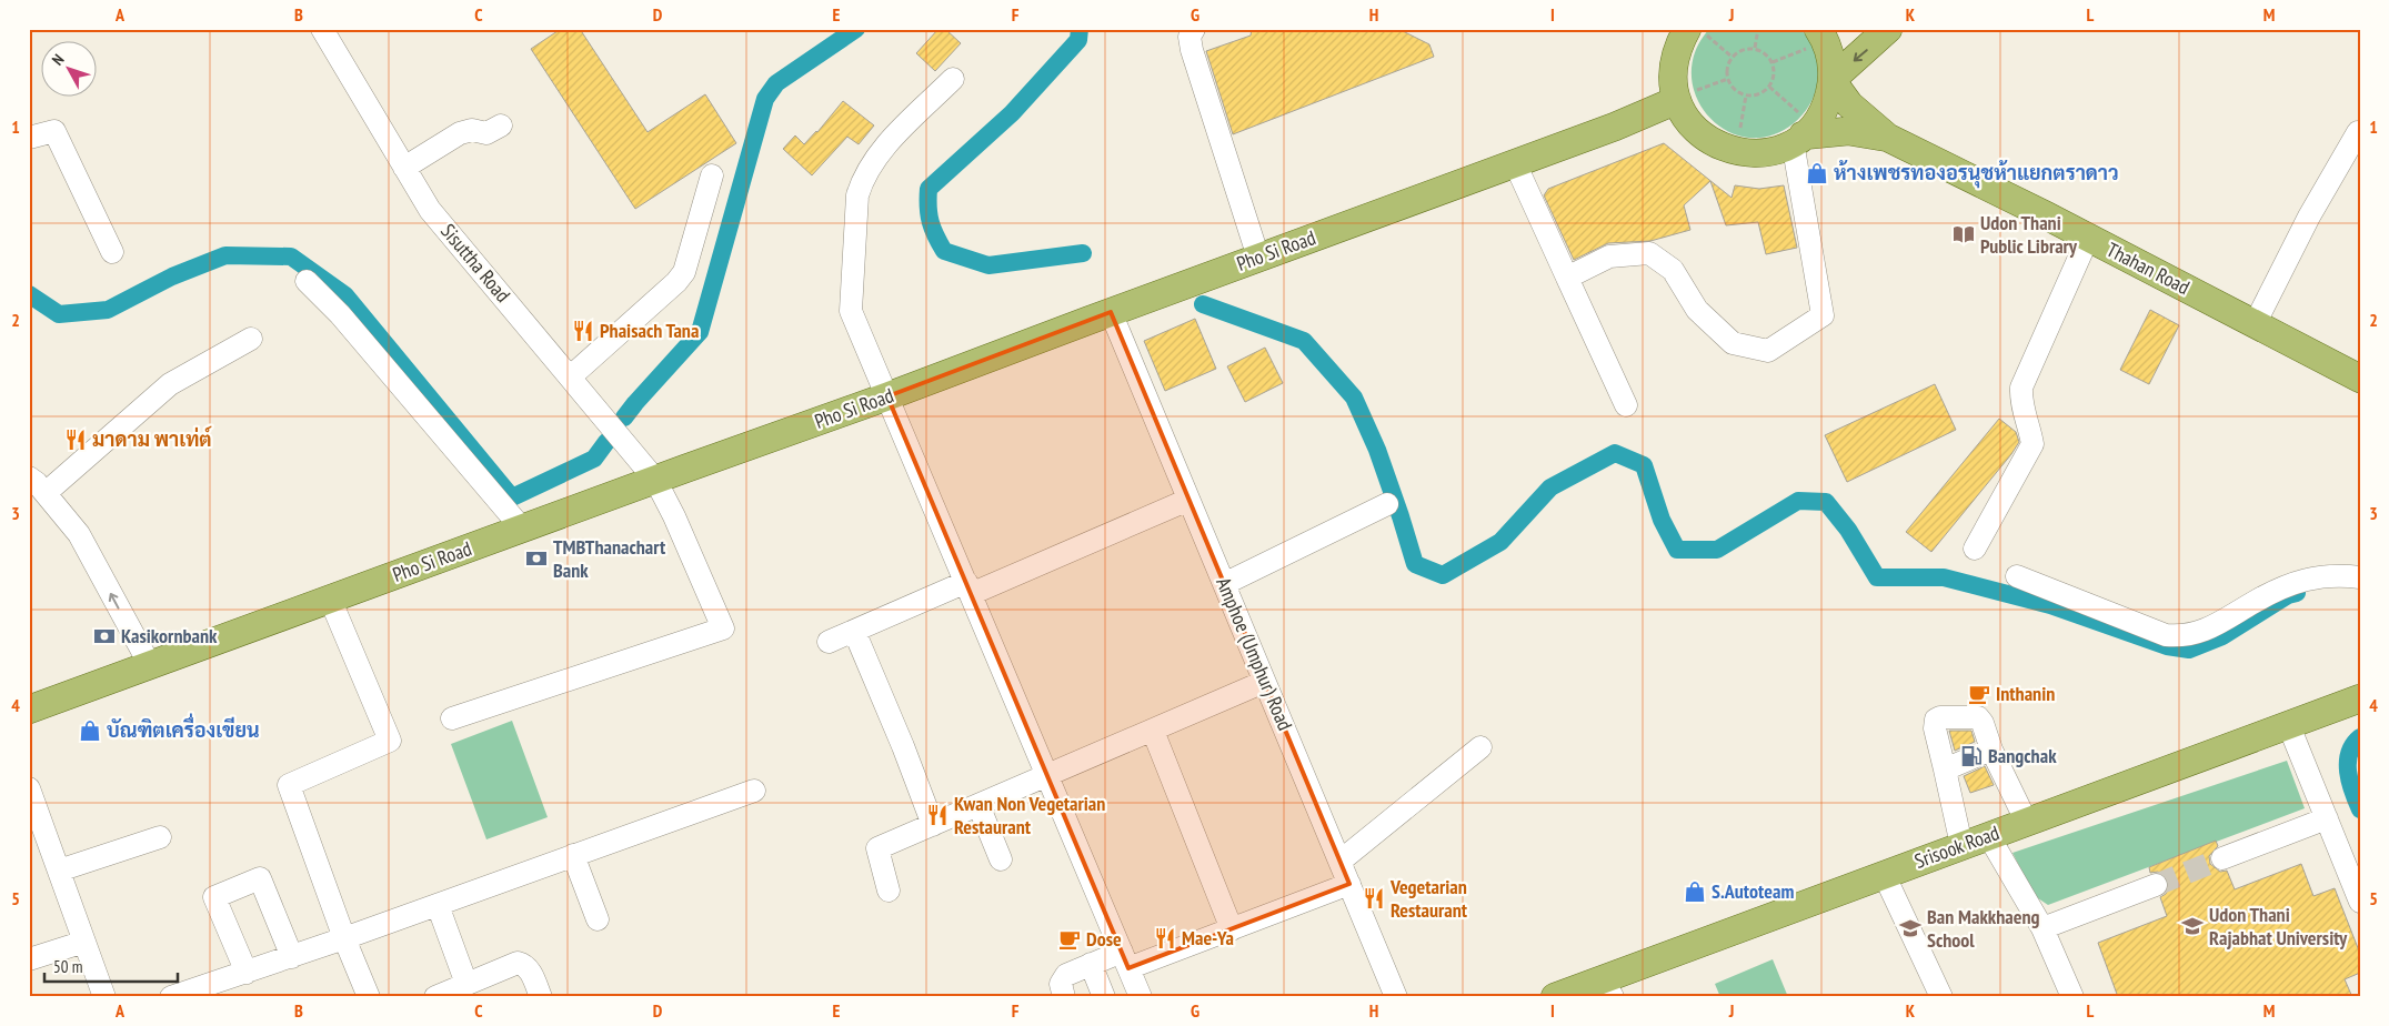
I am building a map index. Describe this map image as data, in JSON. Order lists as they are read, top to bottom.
{
  "streets": {
    "main road": ["Pho Si Road", "Thahan Road", "Srisook Road"],
    "street": ["Sisuttha Road", "Amphoe (Umphur) Road"]
  },
  "crossings": [
    ["Pho Si Road", "Sisuttha Road"],
    ["Pho Si Road", "Amphoe (Umphur) Road"]
  ],
  "places": {
    "shop": ["ห้างเพชรทองอรนุชห้าแยกตราดาว", "บัณฑิตเครื่องเขียน", "S.Autoteam"],
    "library": ["Udon Thani Public Library"],
    "restaurant": [
      "Phaisach Tana",
      "มาดาม พาเท่ต์",
      "Kwan Non Vegetarian Restaurant",
      "Vegetarian Restaurant",
      "Mae-Ya"
    ],
    "bank": ["TMBThanachart Bank", "Kasikornbank"],
    "cafe": ["Inthanin", "Dose"],
    "fuel station": ["Bangchak"],
    "school or university": ["Udon Thani Rajabhat University", "Ban Makkhaeng School"]
  },
  "scale_bar": "50 m",
  "north": "top left",
  "grid": {
    "columns": [
      "A",
      "B",
      "C",
      "D",
      "E",
      "F",
      "G",
      "H",
      "I",
      "J",
      "K",
      "L",
      "M"
    ],
    "rows": [
      "1",
      "2",
      "3",
      "4",
      "5"
    ]
  }
}
